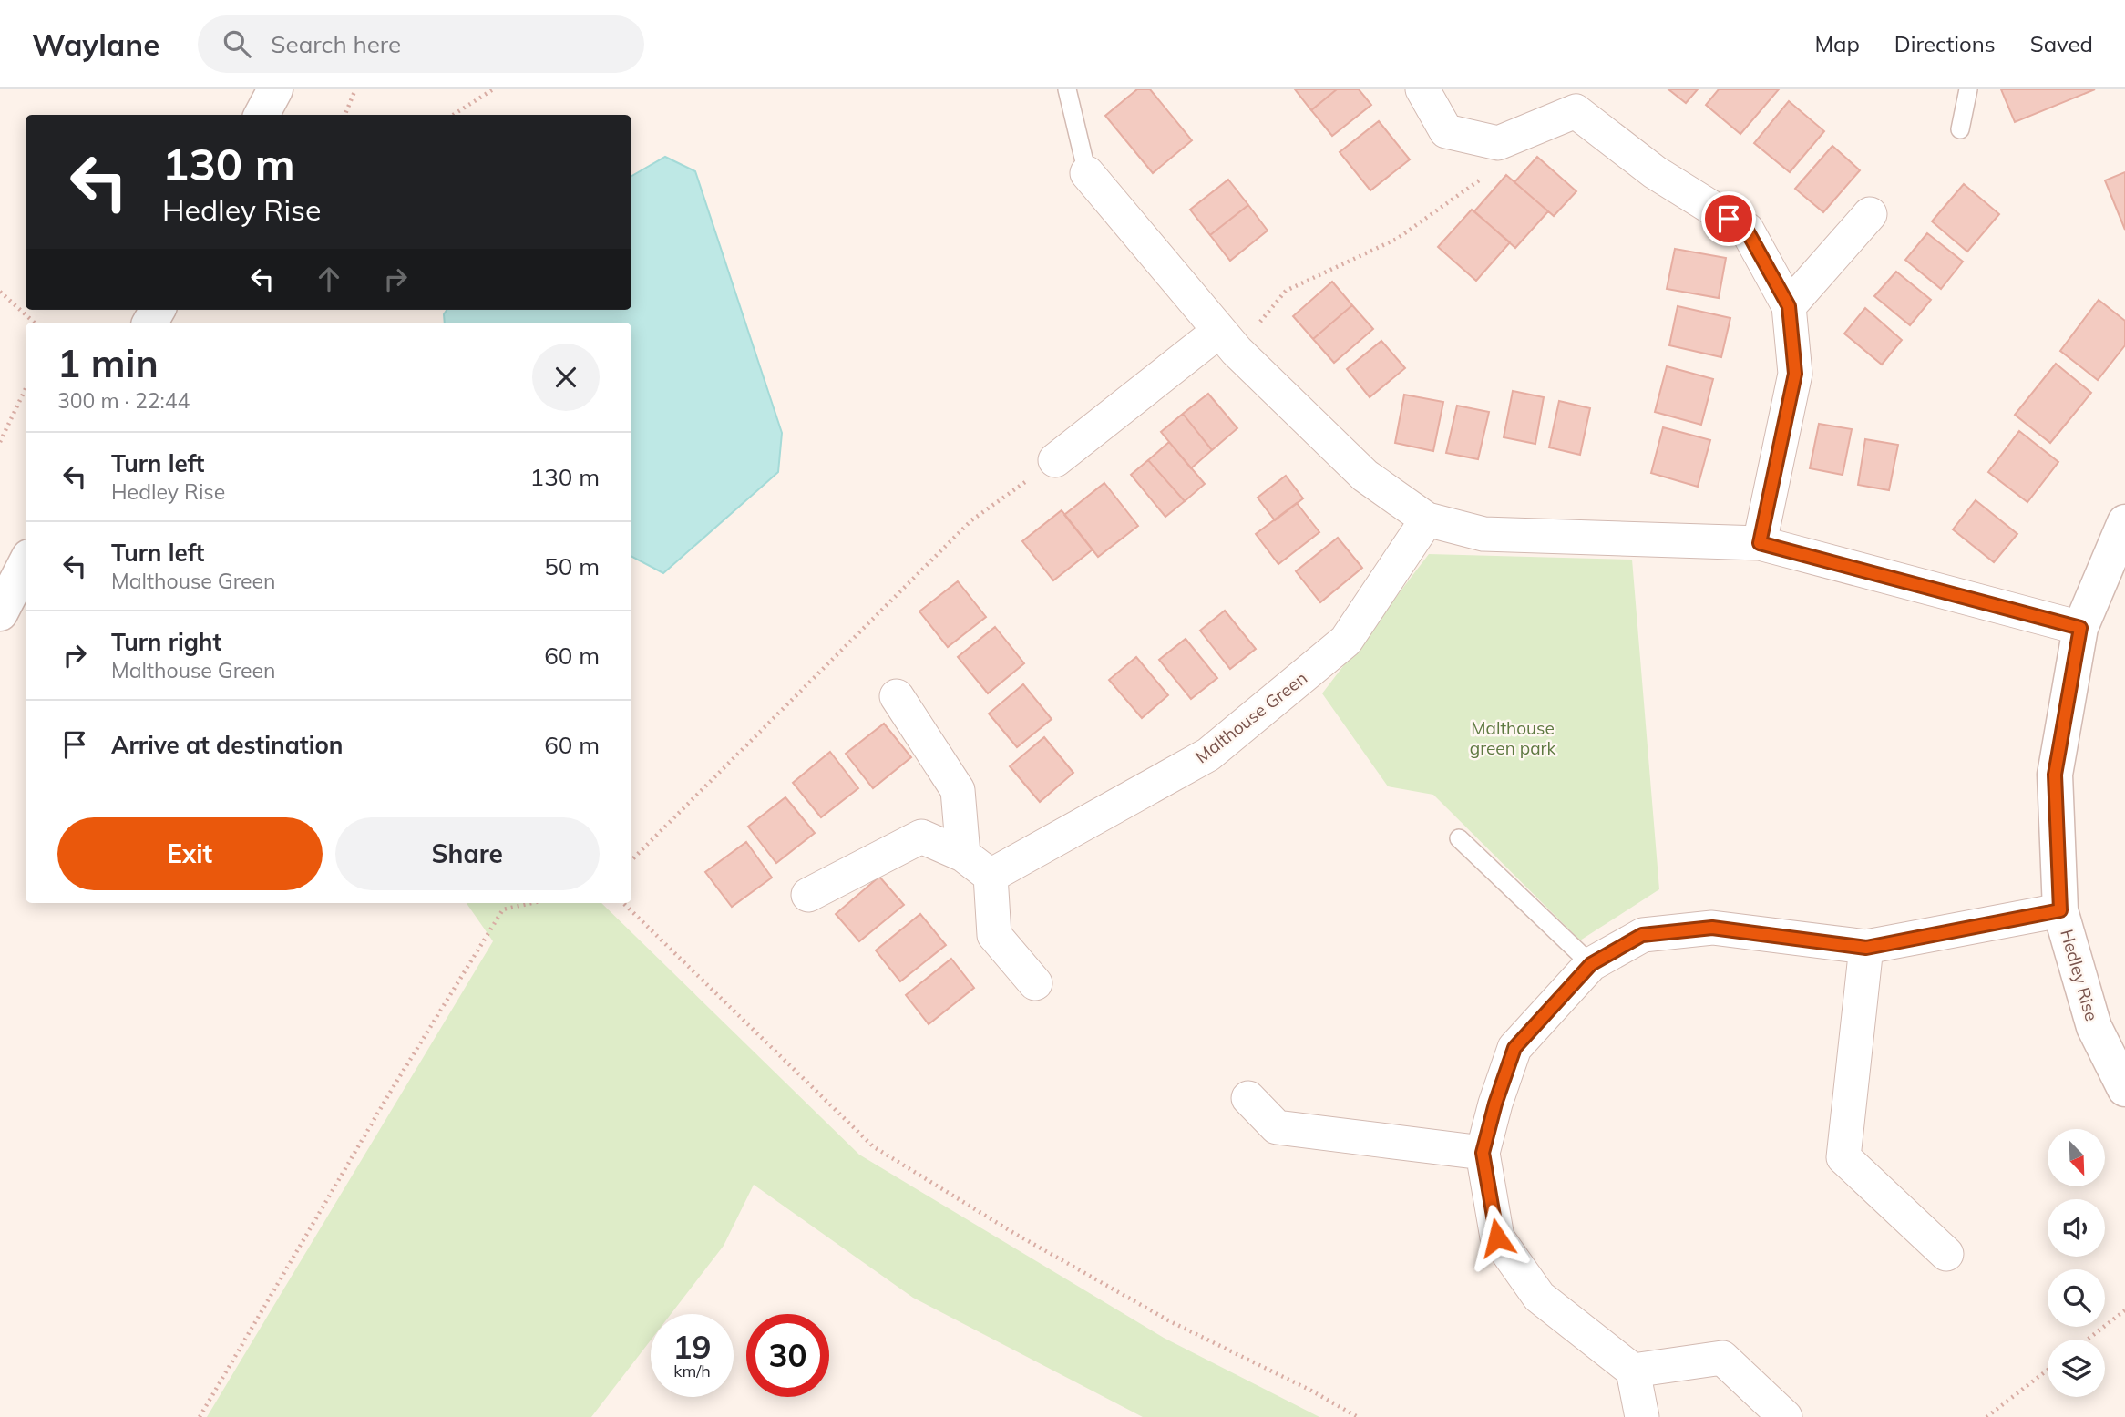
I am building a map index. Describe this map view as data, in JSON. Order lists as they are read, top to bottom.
{
  "streets": {
    "street": ["Malthouse Green", "Hedley Rise"]
  },
  "parks": ["Malthouse green park"],
  "north": "bottom right",
  "page": {
    "header": "Waylane",
    "search": "Search here",
    "nav": ["Map", "Directions", "Saved"],
    "turn": ["130 m", "Hedley Rise"],
    "heading": ["1 min", "300 m · 22:44"],
    "list": [
      {
        "name": "Turn left",
        "note": "Hedley Rise",
        "value": "130 m"
      },
      {
        "name": "Turn left",
        "note": "Malthouse Green",
        "value": "50 m"
      },
      {
        "name": "Turn right",
        "note": "Malthouse Green",
        "value": "60 m"
      },
      {
        "name": "Arrive at destination",
        "value": "60 m"
      }
    ],
    "buttons": ["Exit", "Share"],
    "speed": "19 km/h",
    "limit": "30"
  }
}
